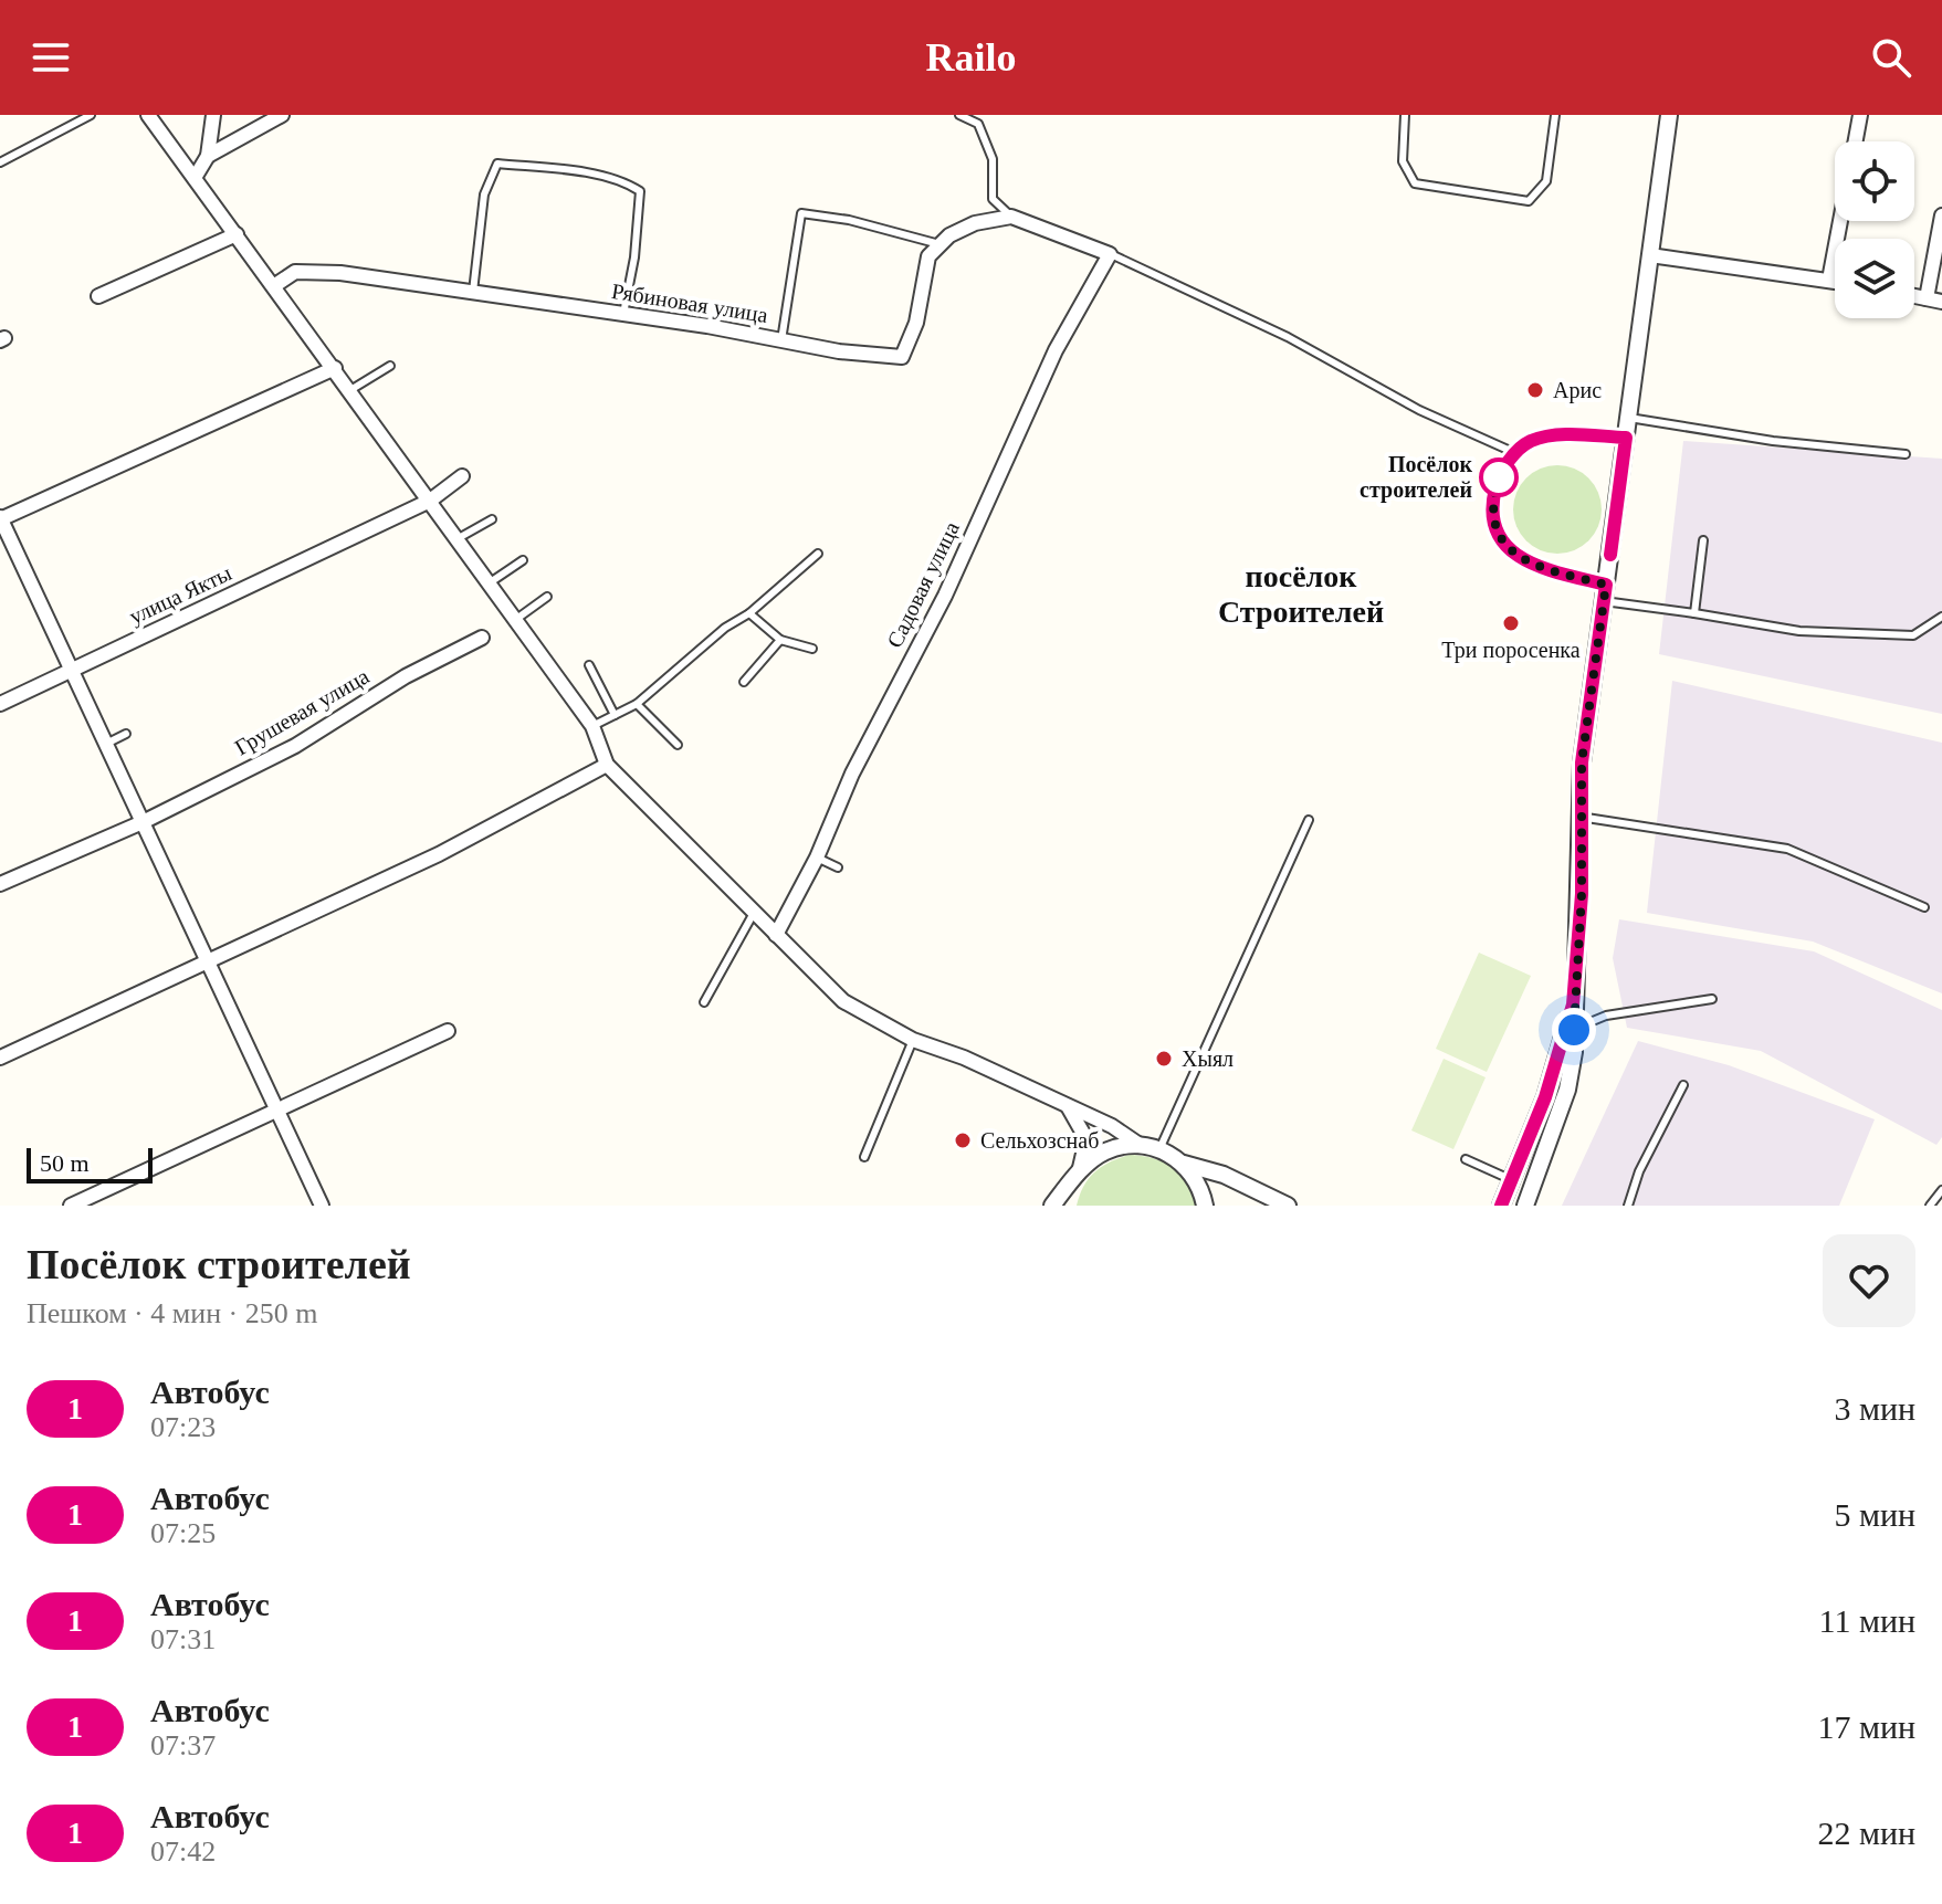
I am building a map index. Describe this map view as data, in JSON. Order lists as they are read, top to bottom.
{
  "streets": {
    "street": [
      "Рябиновая улица",
      "Садовая улица",
      "улица Якты",
      "Грушевая улица"
    ]
  },
  "districts": ["посёлок Строителей"],
  "places": [
    "Арис",
    "Посёлок строителей",
    "Три поросенка",
    "Хыял",
    "Сельхозснаб"
  ],
  "lines": ["bus line 1"],
  "scale_bar": "50 m",
  "page": {
    "header": "Railo",
    "scale": "50 m",
    "heading": ["Посёлок строителей", "Пешком · 4 мин · 250 m"],
    "list": [
      {
        "mark": "1",
        "name": "Автобус",
        "note": "07:23",
        "value": "3 мин"
      },
      {
        "mark": "1",
        "name": "Автобус",
        "note": "07:25",
        "value": "5 мин"
      },
      {
        "mark": "1",
        "name": "Автобус",
        "note": "07:31",
        "value": "11 мин"
      },
      {
        "mark": "1",
        "name": "Автобус",
        "note": "07:37",
        "value": "17 мин"
      },
      {
        "mark": "1",
        "name": "Автобус",
        "note": "07:42",
        "value": "22 мин"
      }
    ]
  }
}
